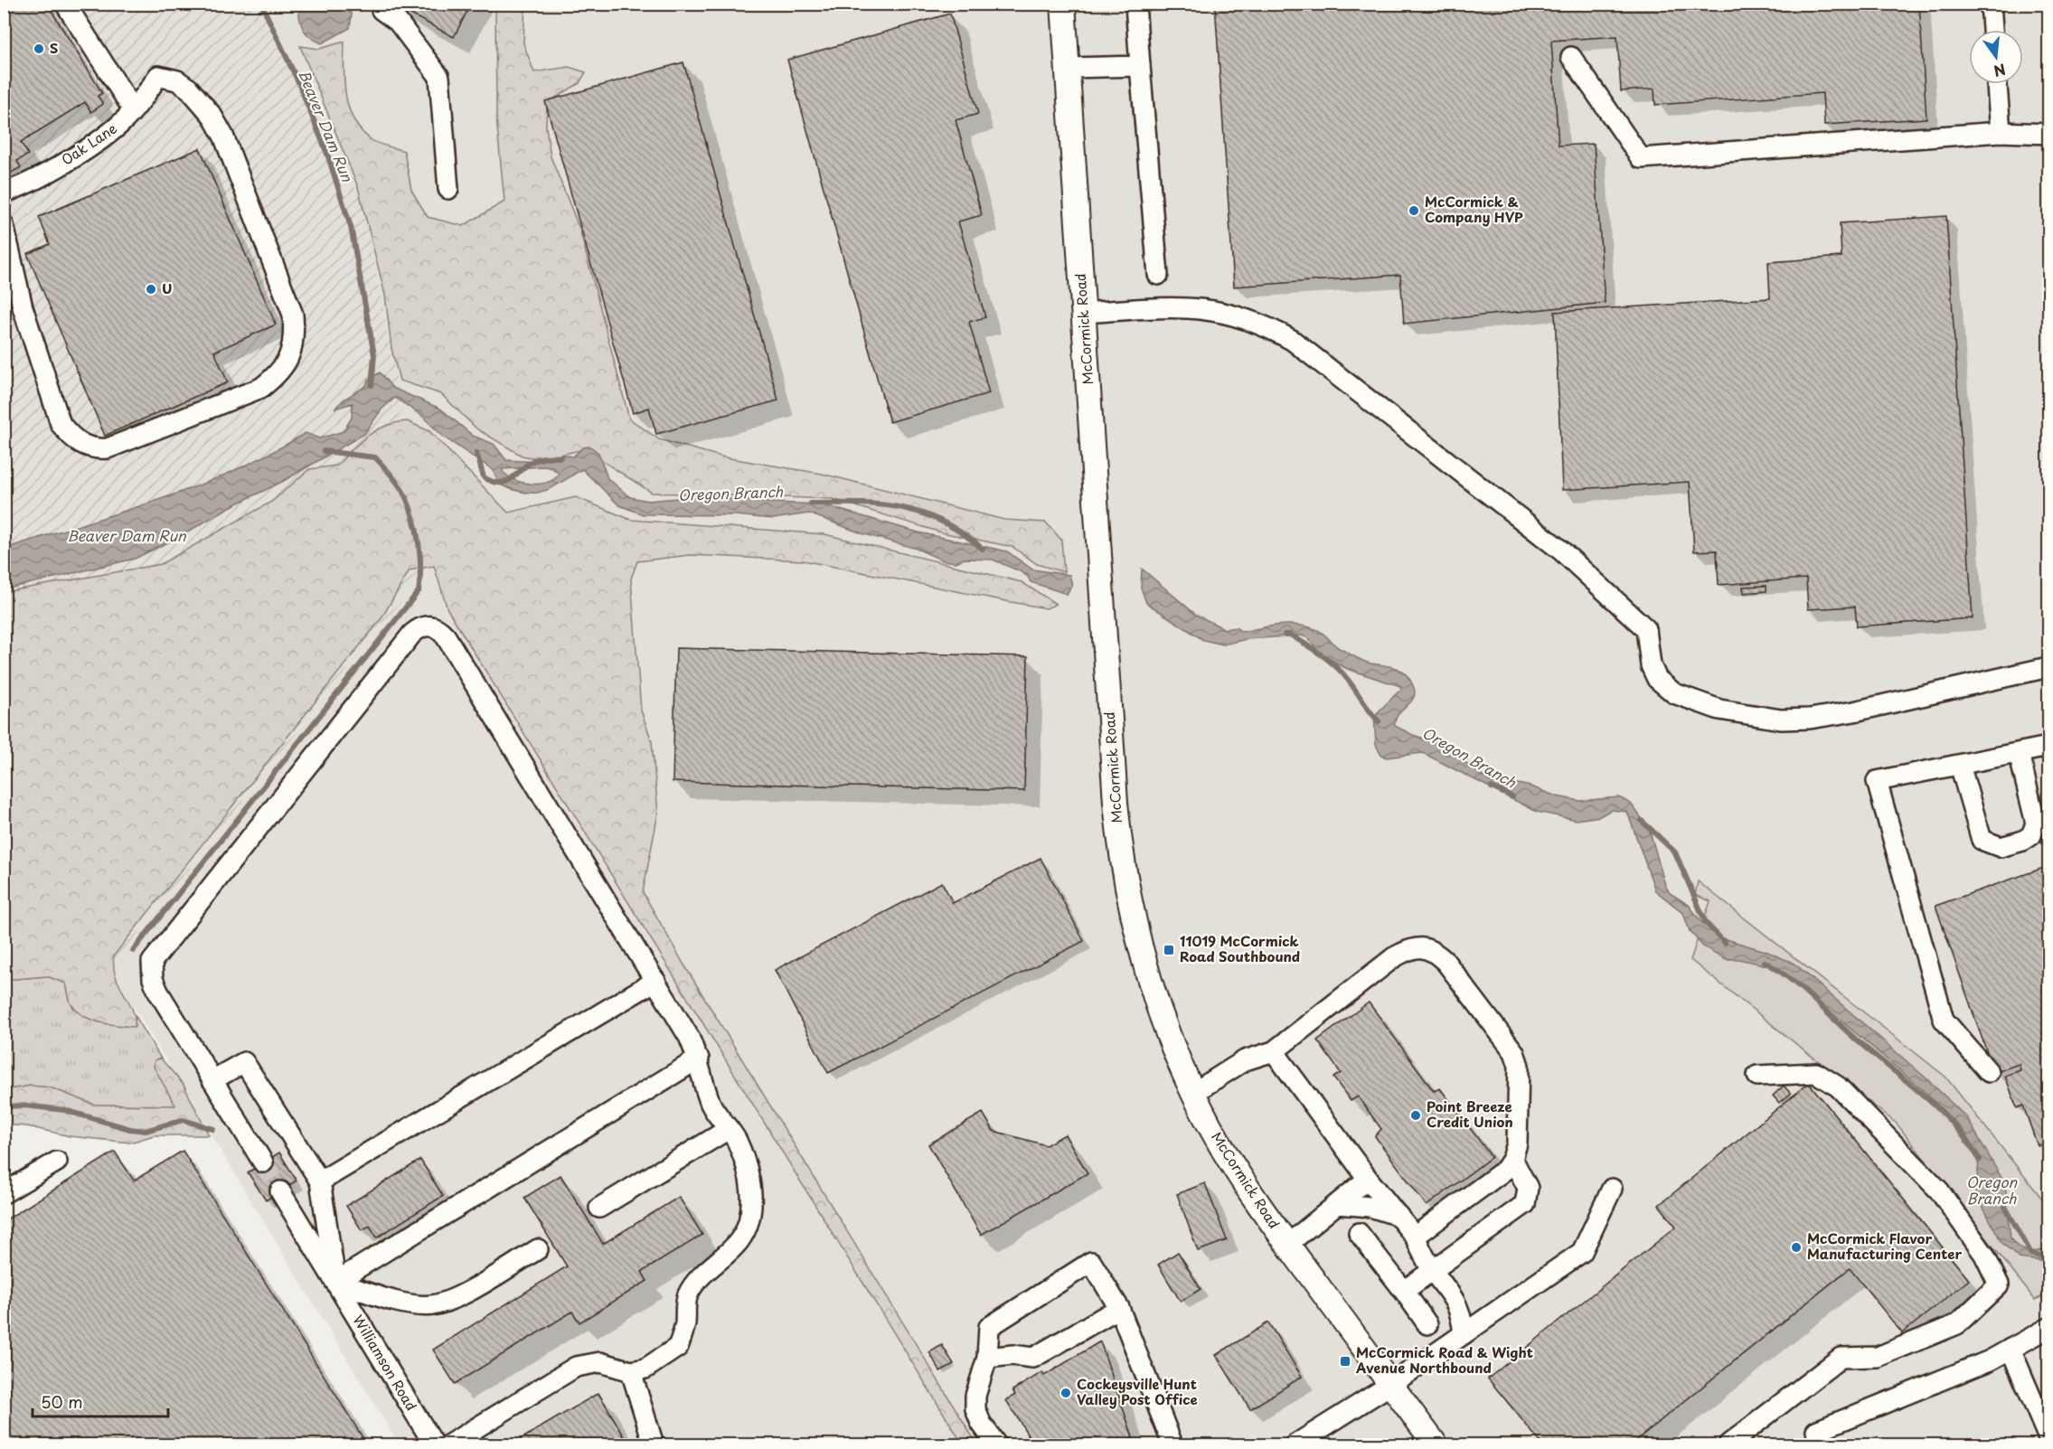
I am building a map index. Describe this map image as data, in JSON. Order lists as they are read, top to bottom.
{
  "streets": {
    "main road": ["McCormick Road"],
    "street": ["Oak Lane", "Williamson Road"]
  },
  "water": ["Beaver Dam Run", "Oregon Branch"],
  "places": {
    "other": [
      "S",
      "McCormick & Company HVP",
      "U",
      "Point Breeze Credit Union",
      "McCormick Flavor Manufacturing Center",
      "Cockeysville Hunt Valley Post Office"
    ],
    "transit": ["11019 McCormick Road Southbound", "McCormick Road & Wight Avenue Northbound"]
  },
  "scale_bar": "50 m",
  "north": "bottom"
}
